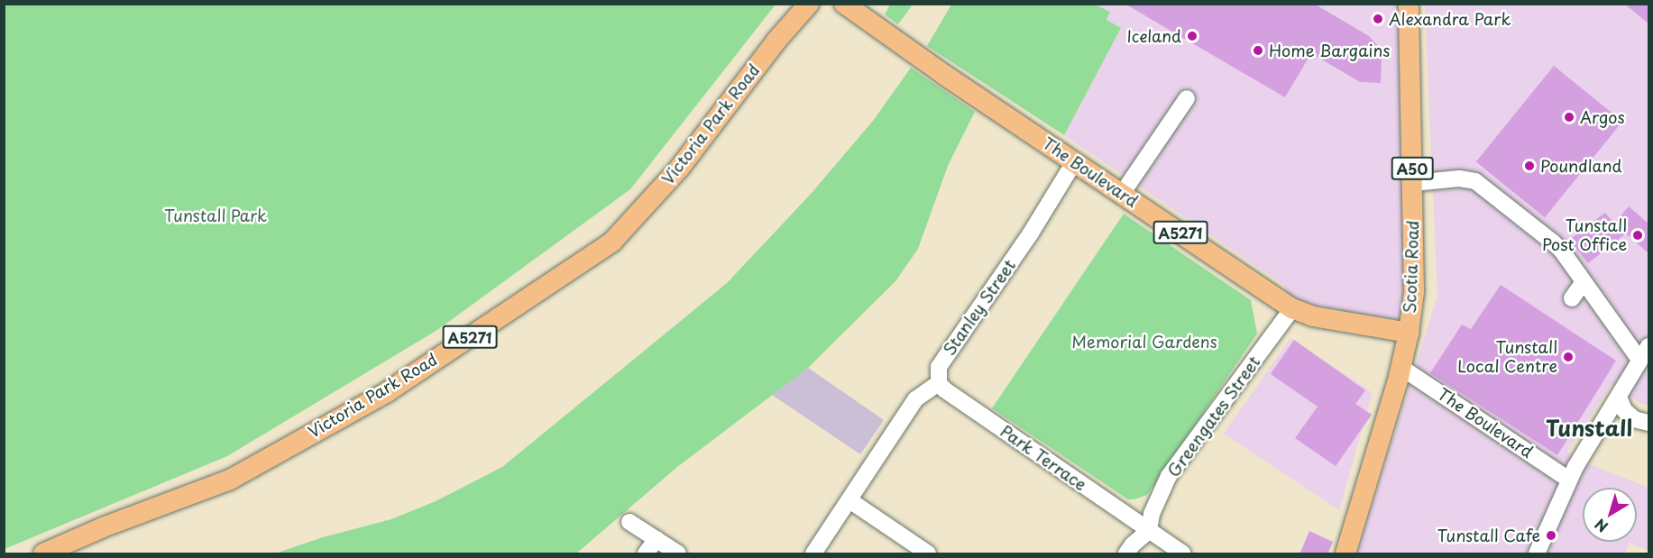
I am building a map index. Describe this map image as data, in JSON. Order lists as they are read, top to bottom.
{
  "streets": {
    "main road": [
      "Victoria Park Road",
      "A50",
      "The Boulevard",
      "A5271",
      "Scotia Road"
    ],
    "street": ["Stanley Street", "Greengates Street", "Park Terrace"]
  },
  "crossings": [
    ["The Boulevard", "Scotia Road"],
    ["The Boulevard", "Stanley Street"],
    ["The Boulevard", "Greengates Street"],
    ["Stanley Street", "Park Terrace"],
    ["Greengates Street", "Park Terrace"]
  ],
  "districts": ["Tunstall"],
  "parks": ["Tunstall Park", "Memorial Gardens"],
  "places": [
    "Alexandra Park",
    "Iceland",
    "Home Bargains",
    "Argos",
    "Poundland",
    "Tunstall Post Office",
    "Tunstall Local Centre",
    "Tunstall Cafe"
  ],
  "north": "bottom left"
}
